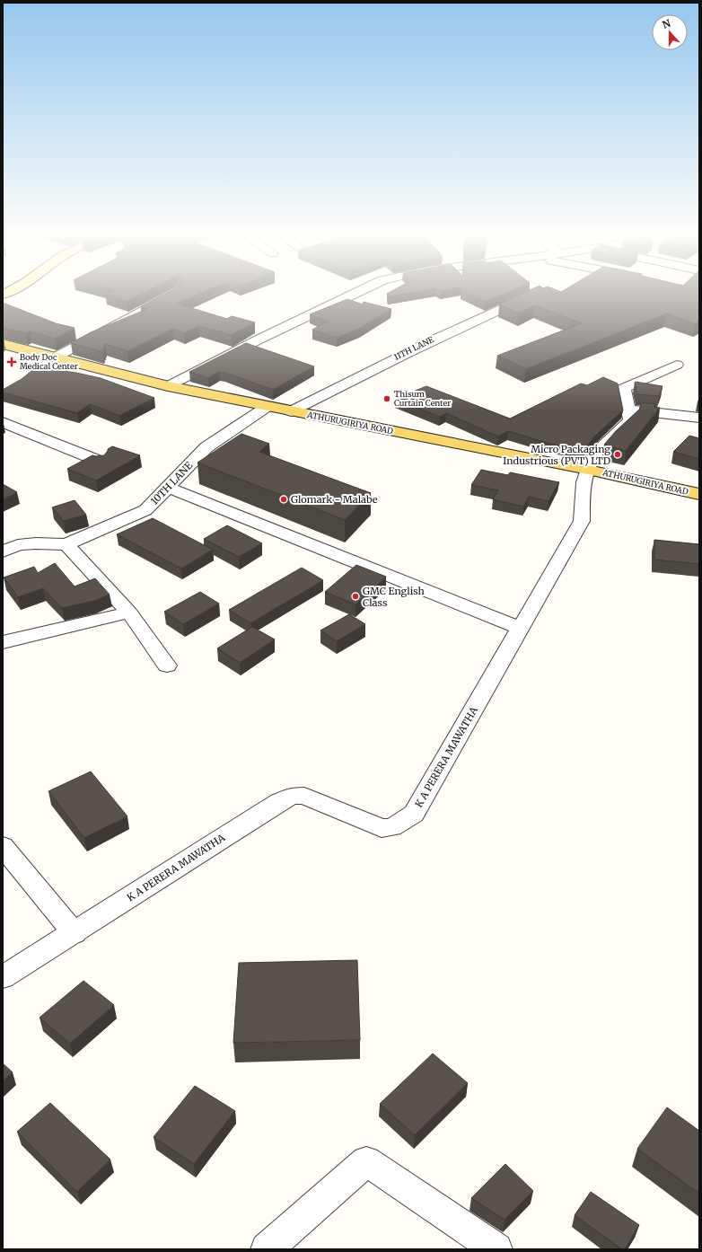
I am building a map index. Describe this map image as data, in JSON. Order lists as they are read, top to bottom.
{
  "streets": {
    "main road": ["ATHURUGIRIYA ROAD"],
    "street": ["11TH LANE", "10TH LANE", "K A PERERA MAWATHA"]
  },
  "crossings": [
    ["11TH LANE", "ATHURUGIRIYA ROAD"],
    ["ATHURUGIRIYA ROAD", "10TH LANE"],
    ["ATHURUGIRIYA ROAD", "K A PERERA MAWATHA"]
  ],
  "places": {
    "health": ["Body Doc Medical Center"],
    "other": [
      "Thisum Curtain Center",
      "Micro Packaging Industrious (PVT) LTD",
      "Glomark - Malabe",
      "GMC English Class"
    ]
  },
  "north": "top"
}
